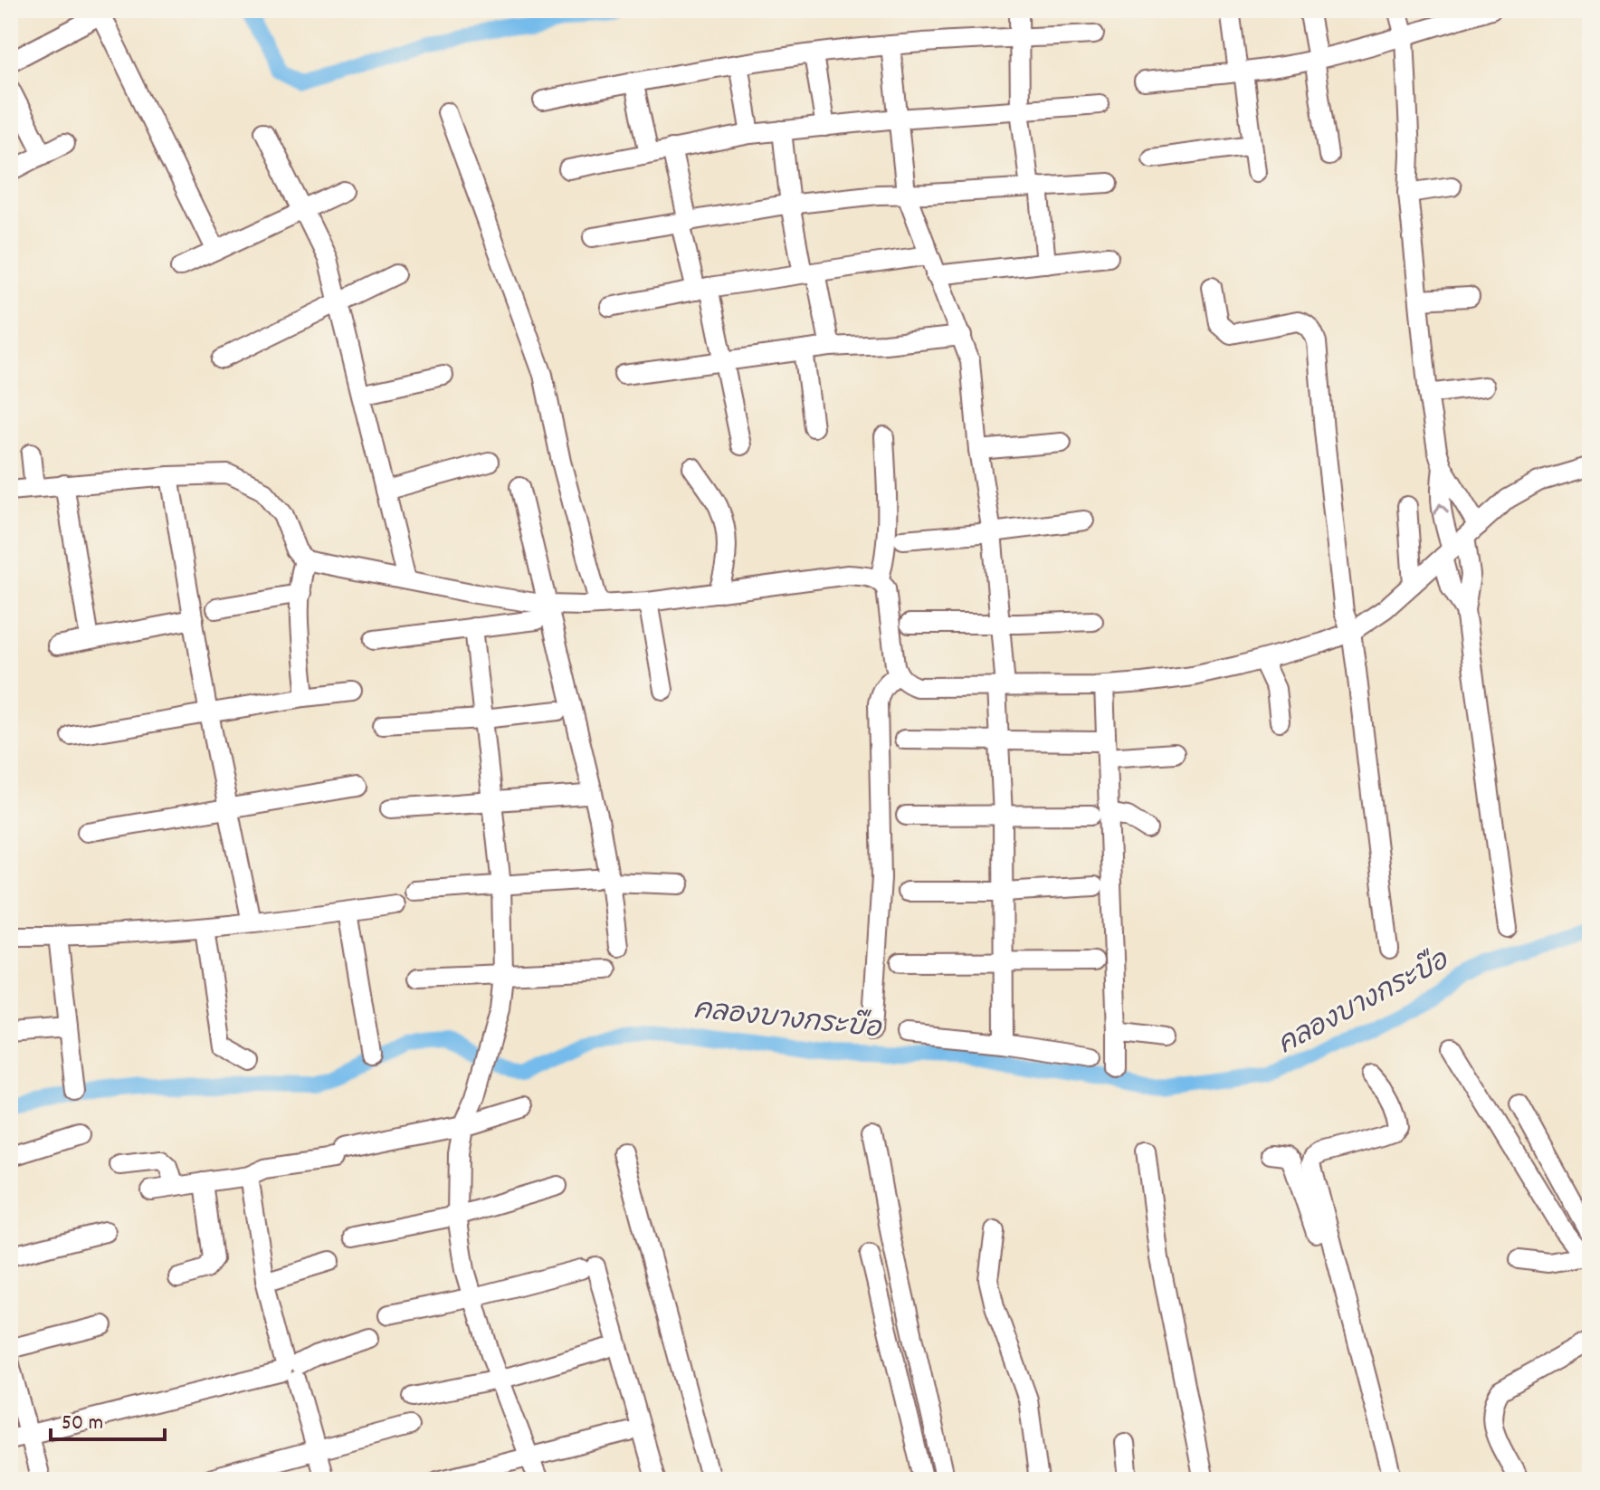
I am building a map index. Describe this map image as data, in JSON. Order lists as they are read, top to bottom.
{
  "water": ["คลองบางกระบือ"],
  "scale_bar": "50 m"
}
